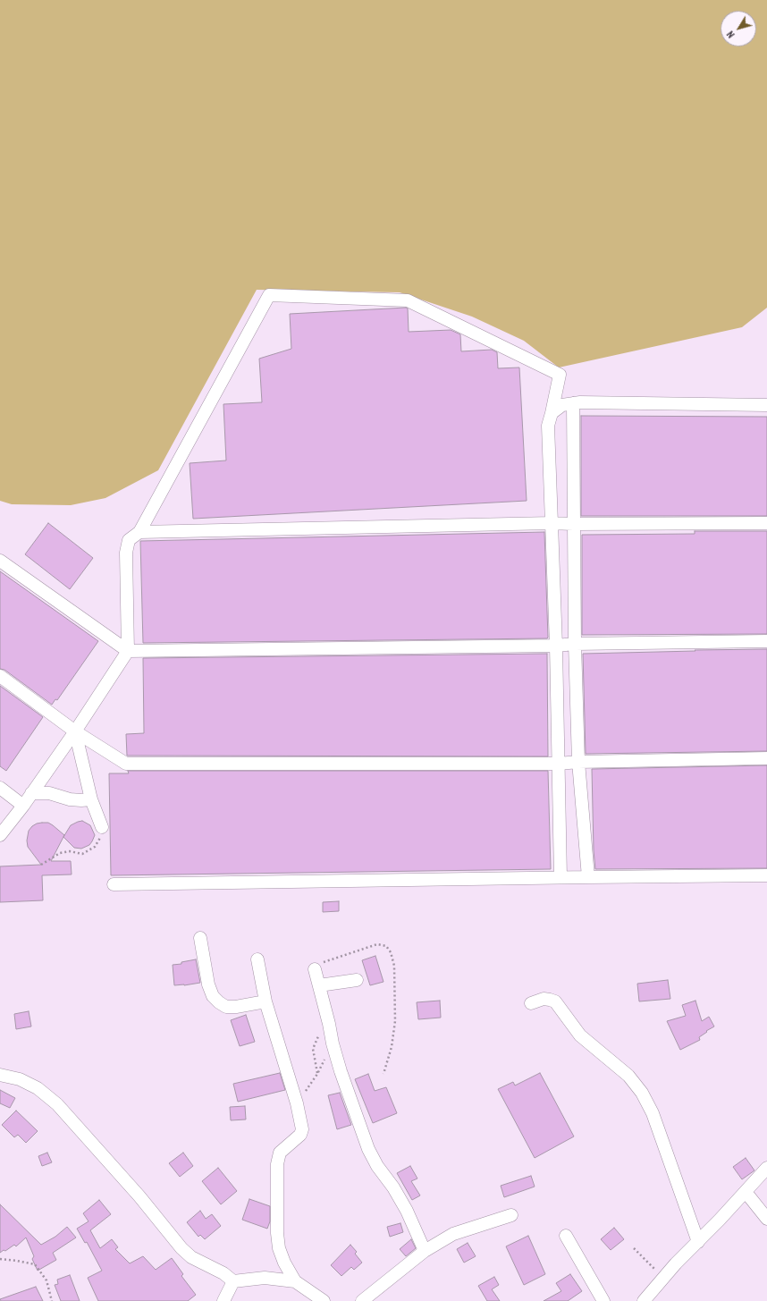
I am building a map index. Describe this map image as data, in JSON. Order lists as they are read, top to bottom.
{
  "north": "bottom left"
}
